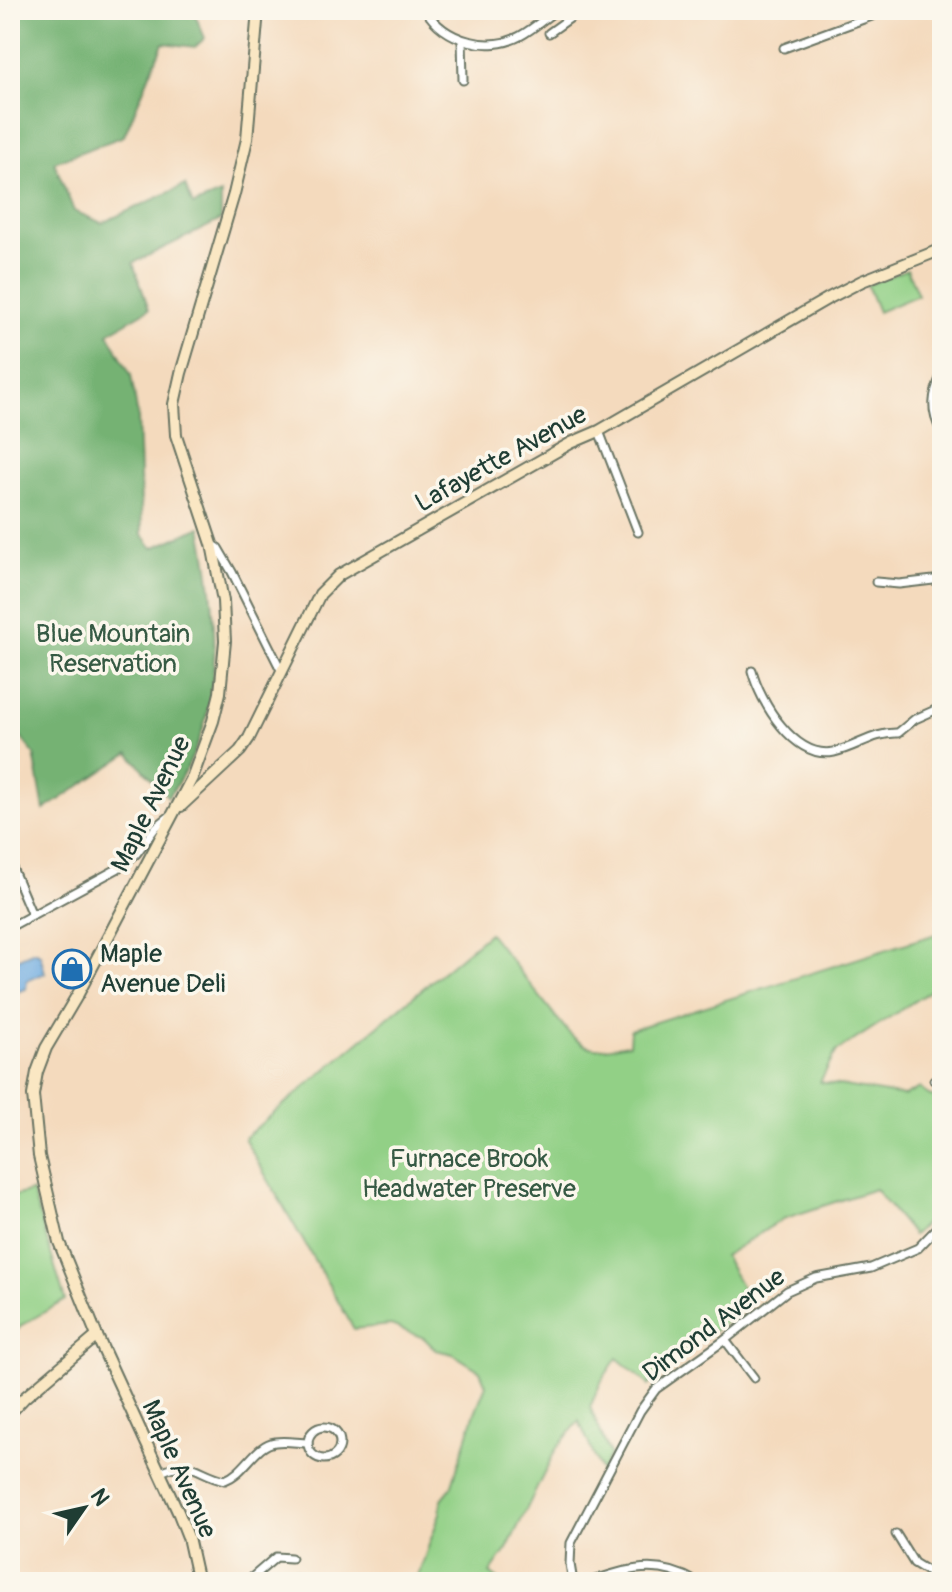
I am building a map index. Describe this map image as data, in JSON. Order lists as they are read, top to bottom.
{
  "streets": {
    "street": ["Lafayette Avenue", "Maple Avenue", "Dimond Avenue"]
  },
  "crossings": [
    ["Lafayette Avenue", "Maple Avenue"]
  ],
  "parks": ["Blue Mountain Reservation", "Furnace Brook Headwater Preserve"],
  "places": {
    "shop": ["Maple Avenue Deli"]
  },
  "north": "top right"
}
